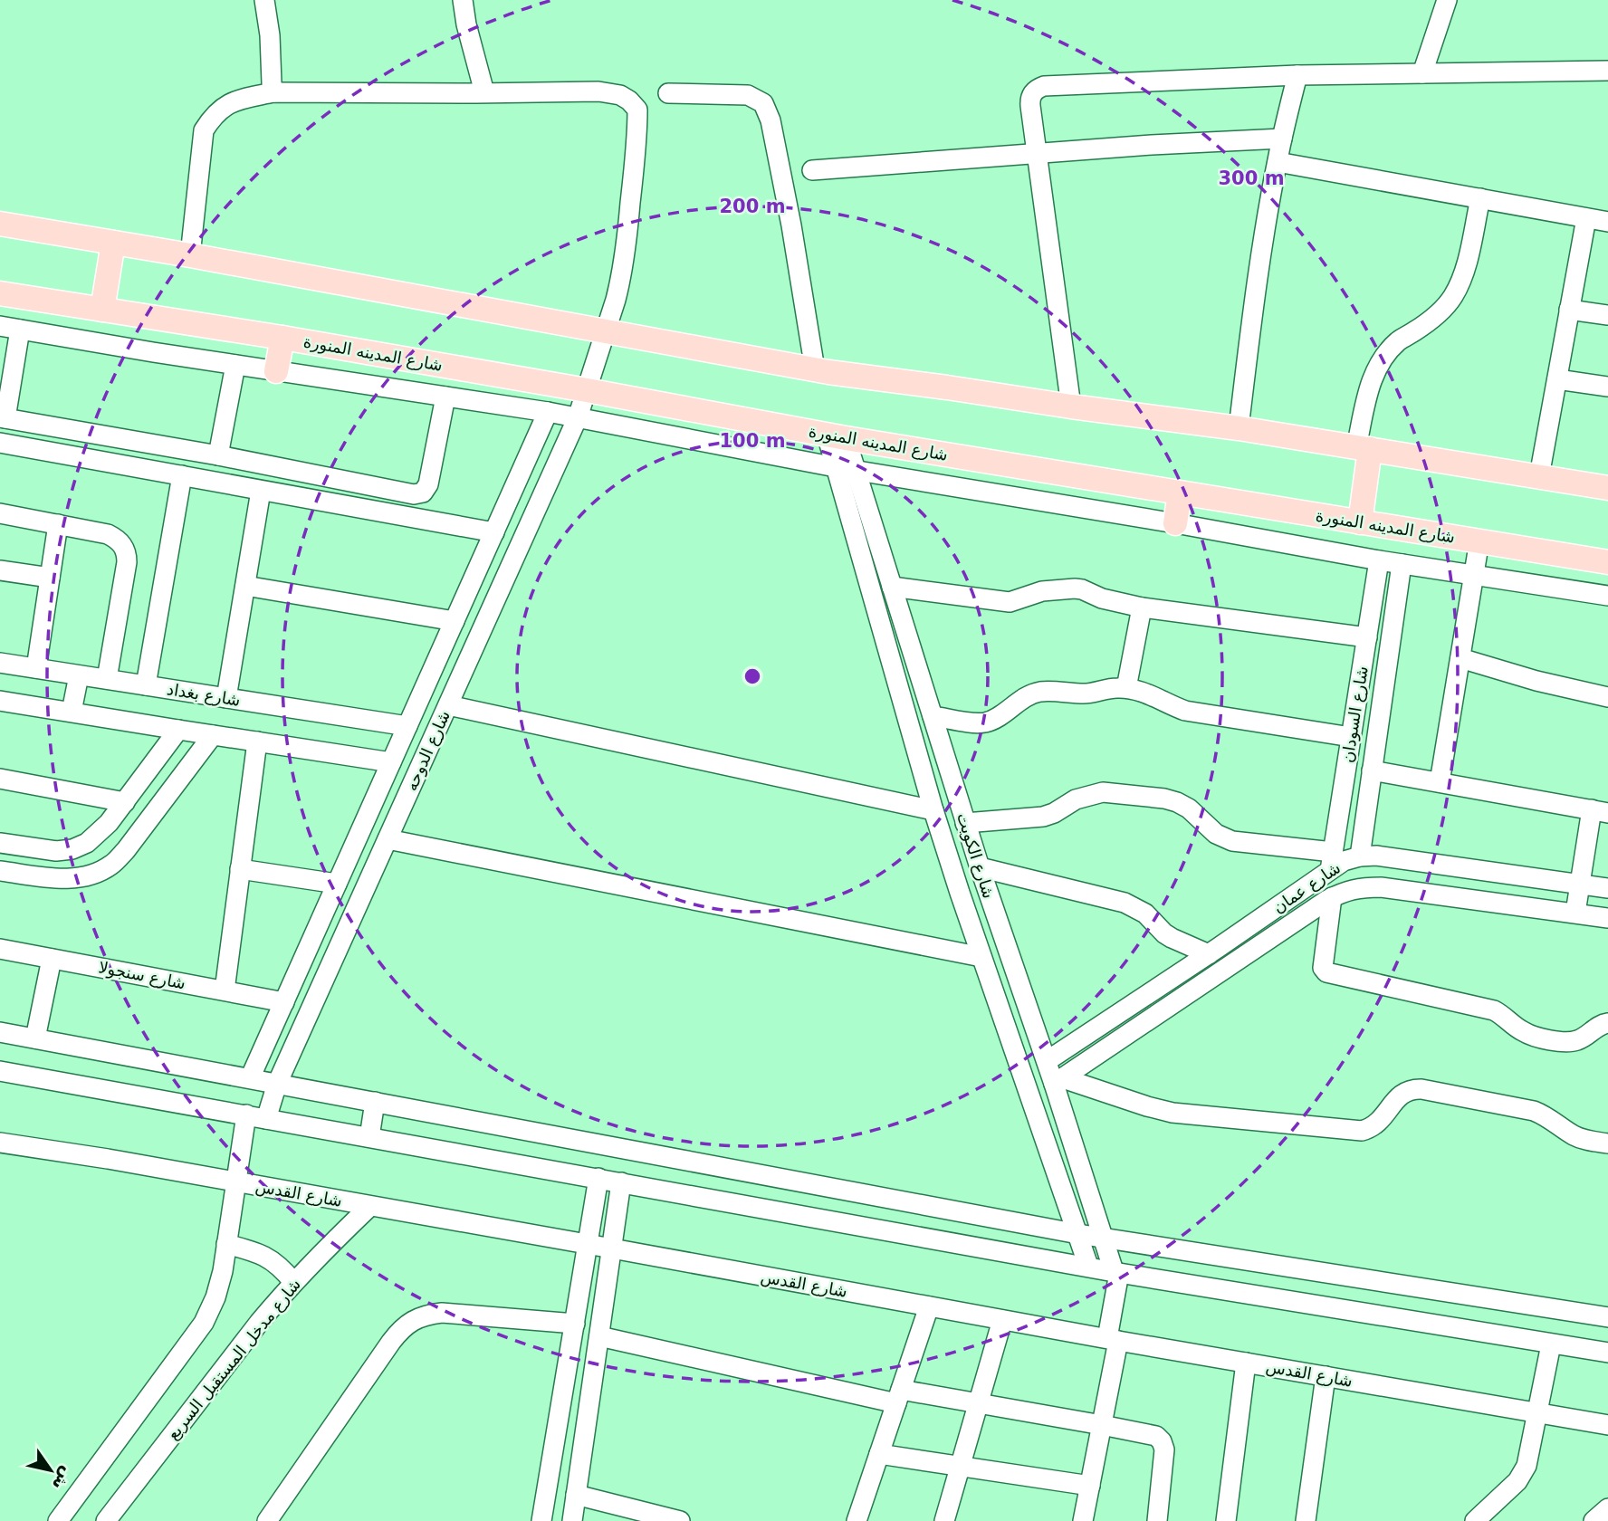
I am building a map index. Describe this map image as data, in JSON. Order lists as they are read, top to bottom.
{
  "streets": {
    "main road": ["شارع المدينه المنورة"],
    "street": [
      "شارع بغداد",
      "شارع السودان",
      "شارع الدوحه",
      "شارع الكويت",
      "شارع عمان",
      "شارع سنجولا",
      "شارع القدس",
      "شارع مدخل المستقبل السريع"
    ]
  },
  "crossings": [
    ["شارع المدينه المنورة", "شارع الدوحه"],
    ["شارع المدينه المنورة", "شارع الكويت"],
    ["شارع بغداد", "شارع الدوحه"],
    ["شارع السودان", "شارع عمان"],
    ["شارع الدوحه", "شارع سنجولا"],
    ["شارع الكويت", "شارع عمان"],
    ["شارع القدس", "شارع مدخل المستقبل السريع"]
  ],
  "north": "bottom right",
  "rings": ["300 m", "200 m", "100 m"]
}
